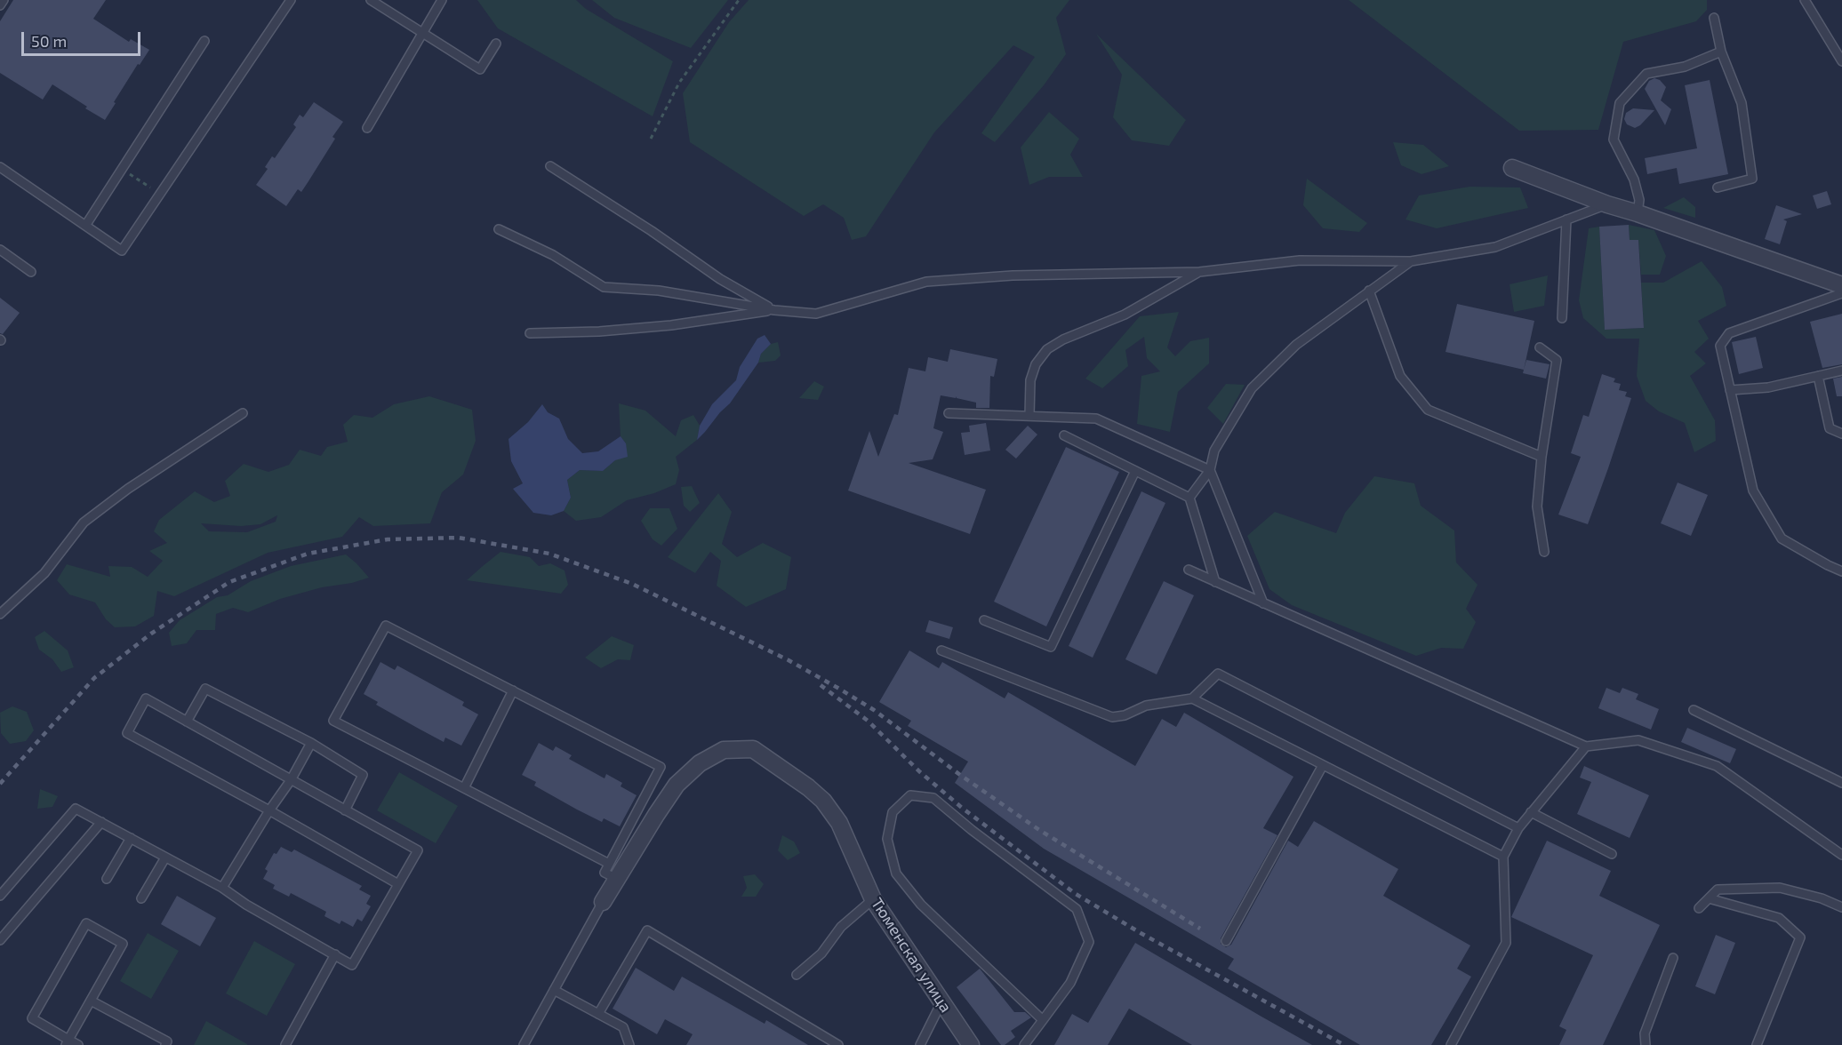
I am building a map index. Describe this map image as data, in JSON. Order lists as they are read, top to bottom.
{
  "streets": {
    "street": ["Тюменская улица"]
  },
  "scale_bar": "50 m"
}
